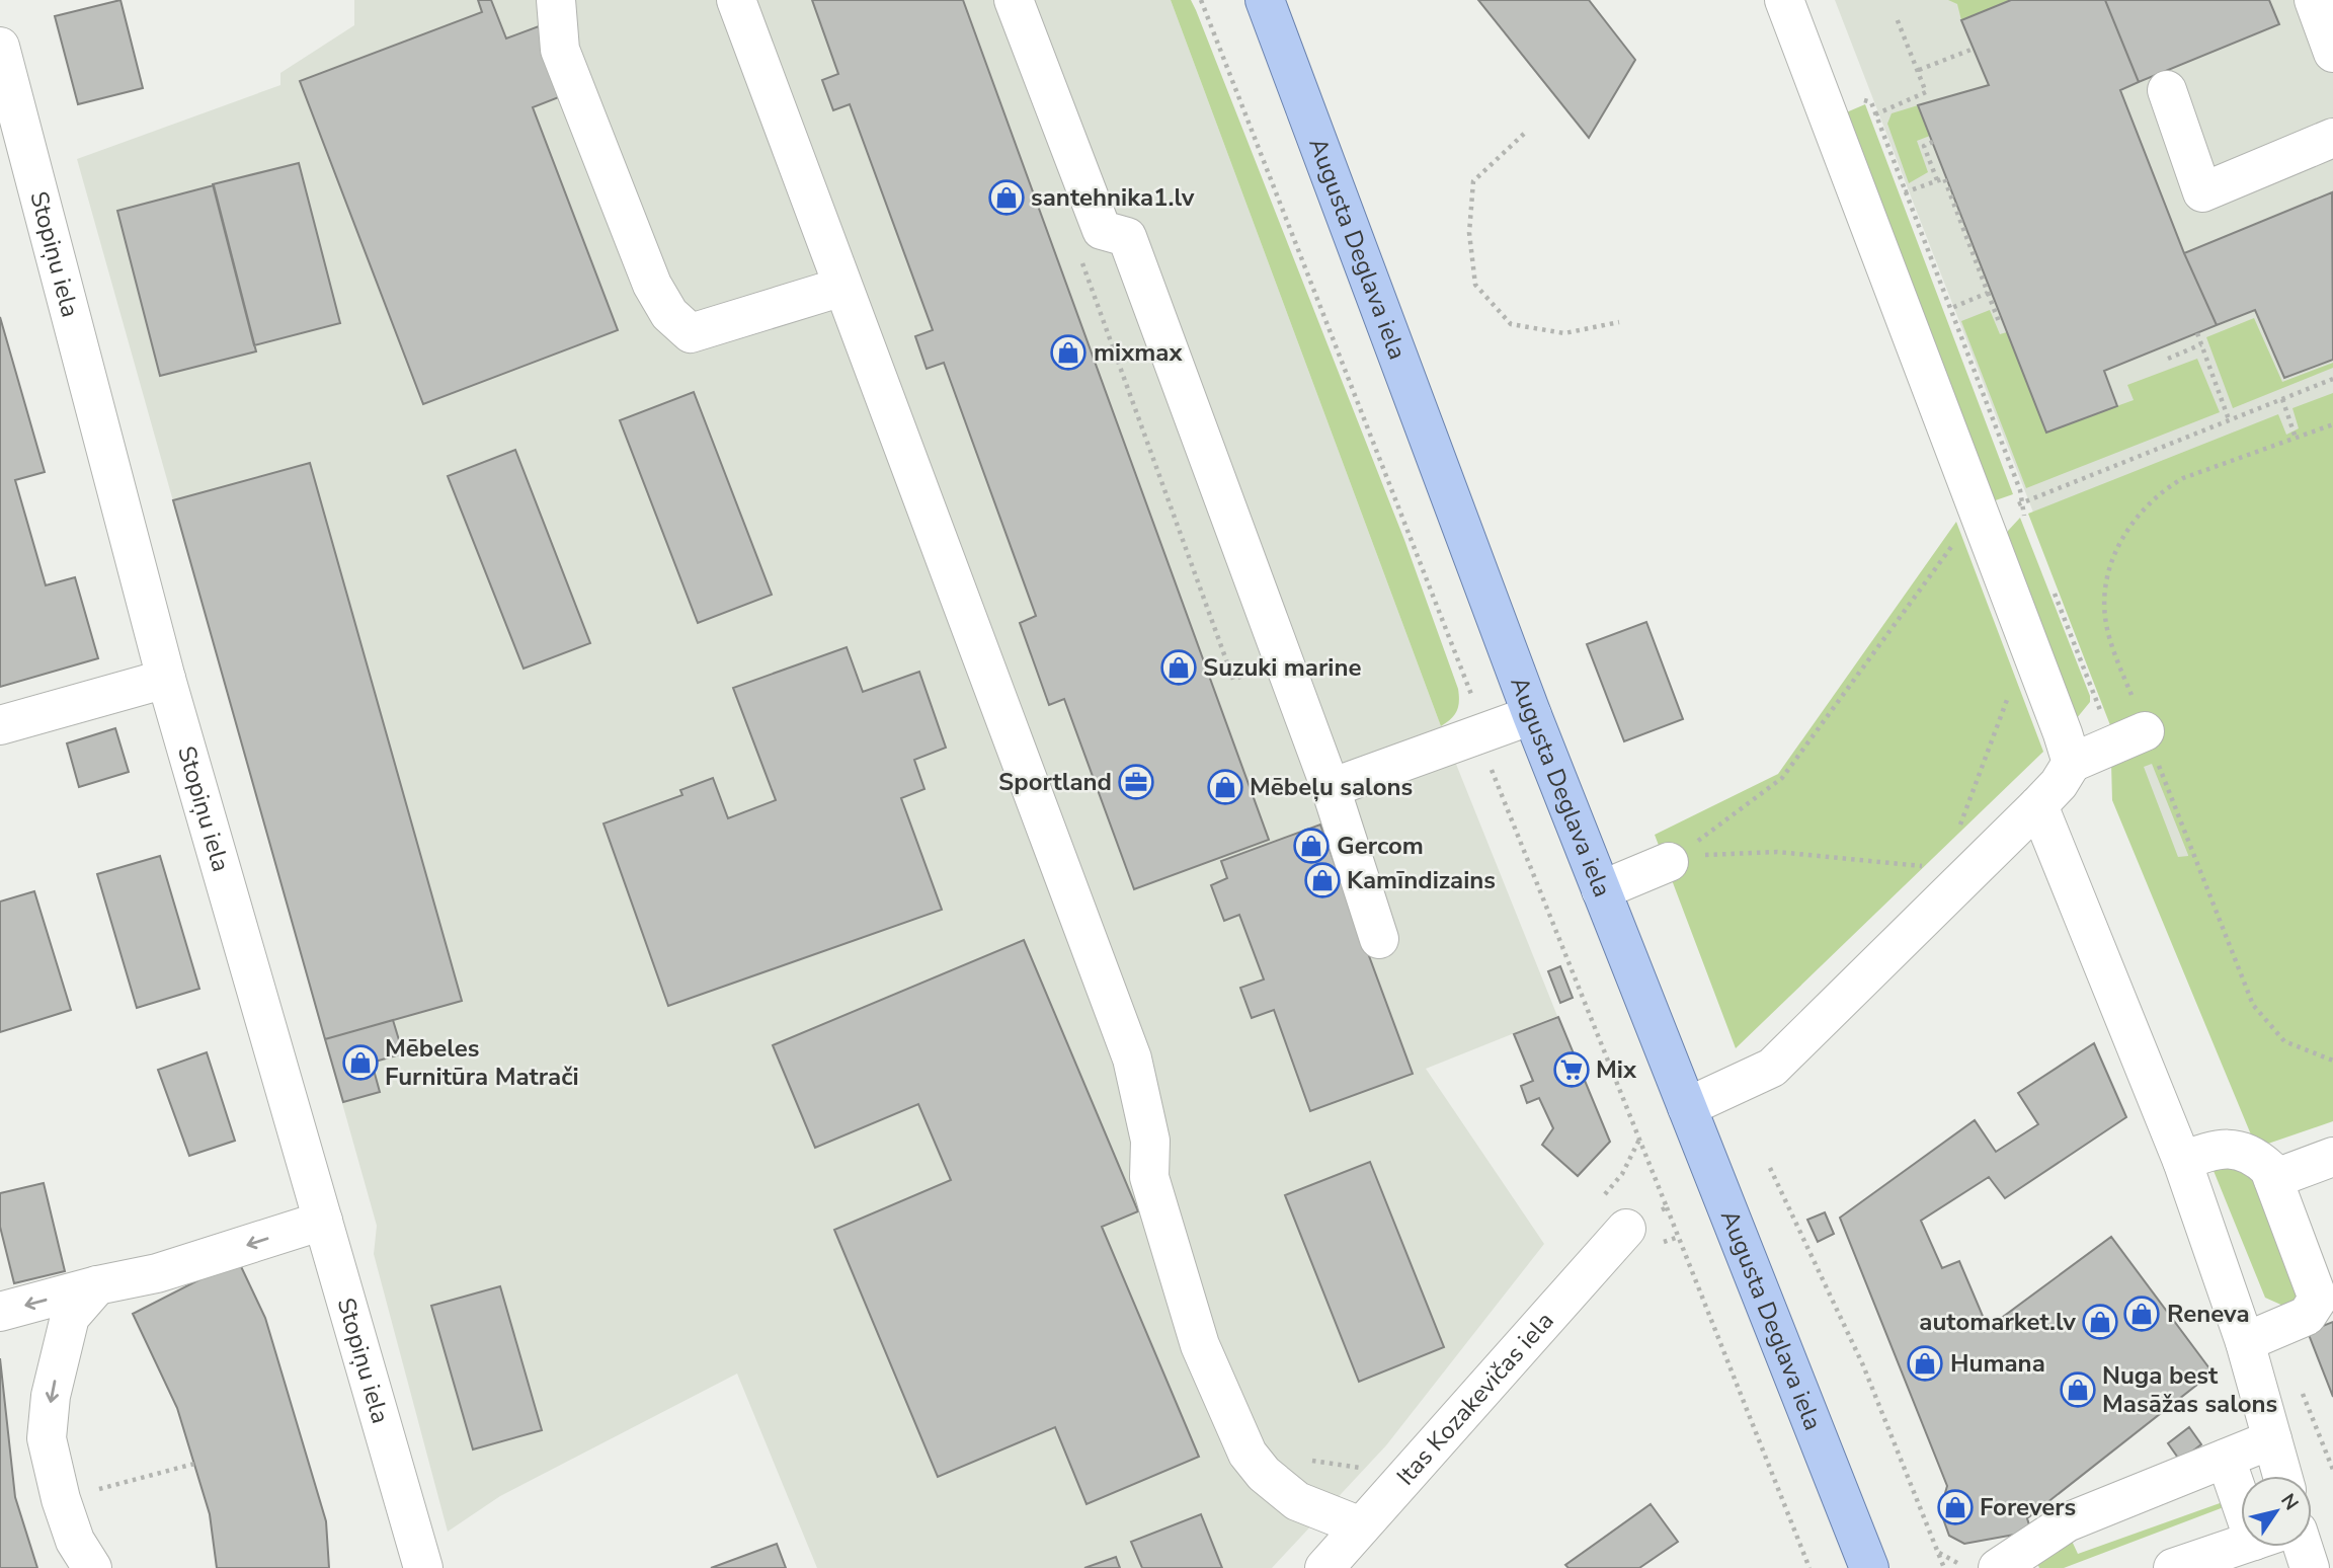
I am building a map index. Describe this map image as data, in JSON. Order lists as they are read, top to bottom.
{
  "streets": {
    "main road": ["Augusta Deglava iela"],
    "street": ["Stopiņu iela", "Itas Kozakevičas iela"]
  },
  "places": {
    "shop": [
      "santehnika1.lv",
      "mixmax",
      "Suzuki marine",
      "Mēbeļu salons",
      "Gercom",
      "Kamīndizains",
      "Mēbeles Furnitūra Matrači",
      "Reneva",
      "automarket.lv",
      "Humana",
      "Nuga best Masāžas salons",
      "Forevers"
    ],
    "office": ["Sportland"],
    "supermarket": ["Mix"]
  },
  "north": "top right"
}
